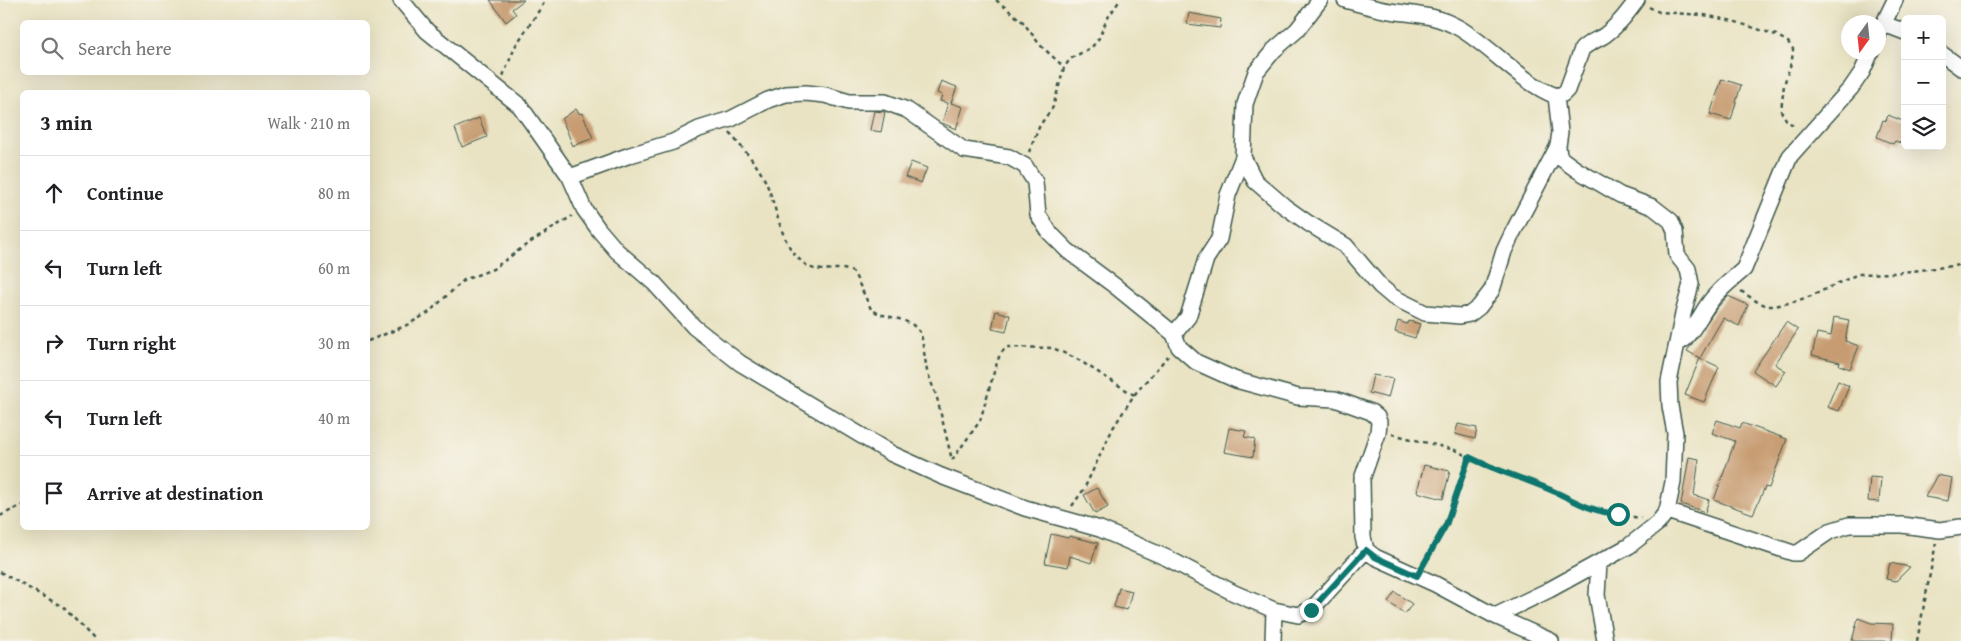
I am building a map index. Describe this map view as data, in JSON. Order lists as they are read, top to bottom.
{
  "north": "bottom",
  "page": {
    "map_buttons": ["+", "−"],
    "search": "Search here",
    "heading": ["3 min", "Walk · 210 m"],
    "list": [
      ["Continue", "80 m"],
      ["Turn left", "60 m"],
      ["Turn right", "30 m"],
      ["Turn left", "40 m"],
      "Arrive at destination"
    ]
  }
}
